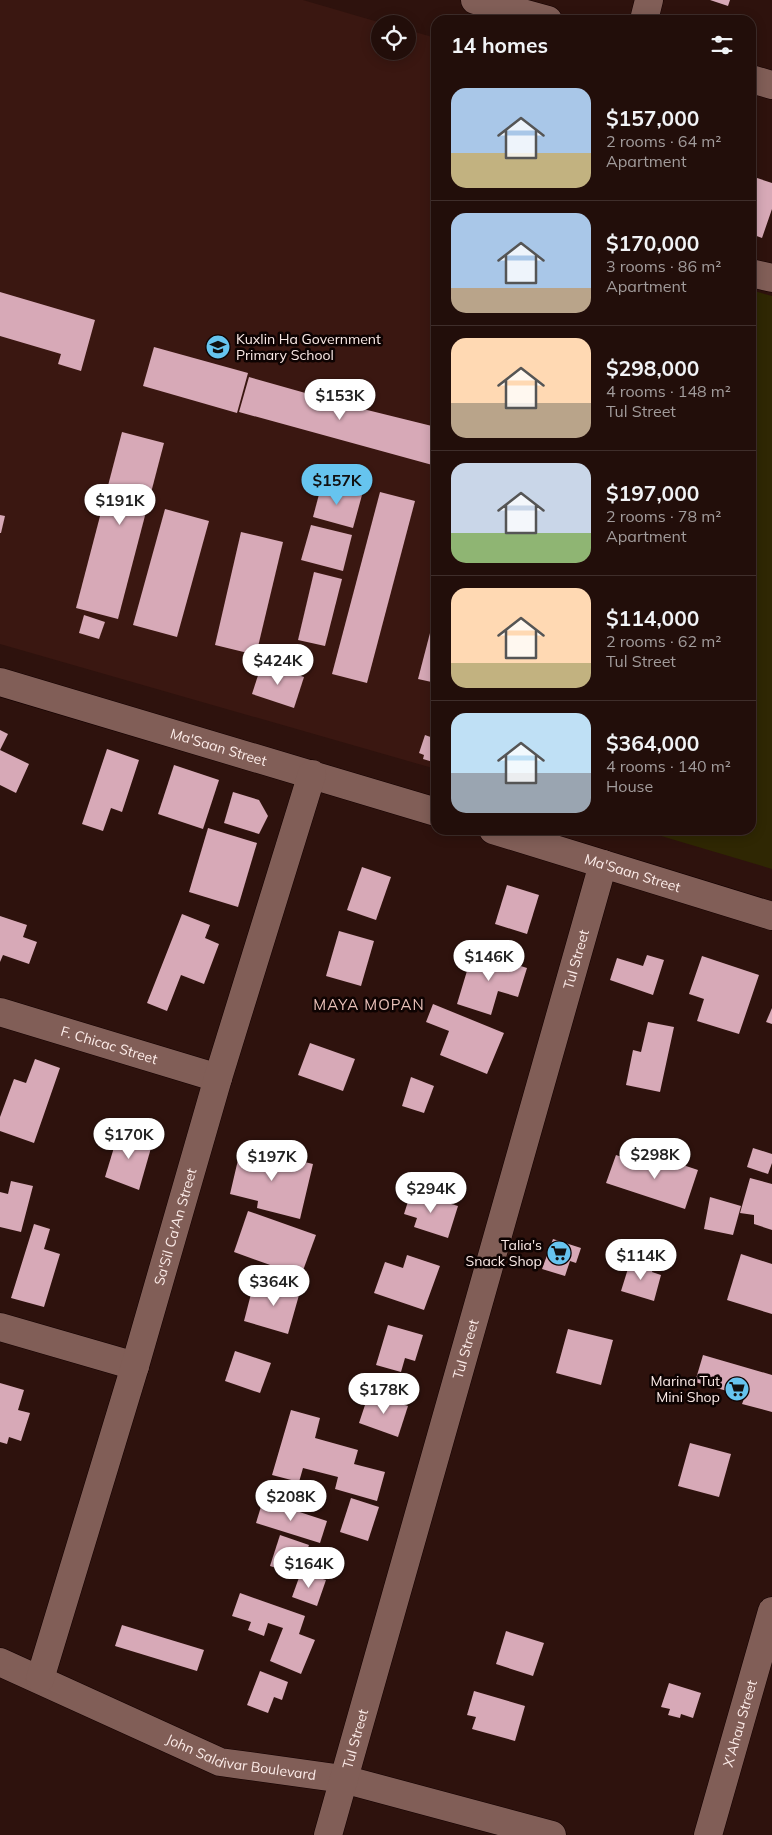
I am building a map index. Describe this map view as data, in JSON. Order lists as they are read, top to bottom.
{
  "streets": {
    "street": [
      "Ma'Saan Street",
      "Tul Street",
      "F. Chicac Street",
      "Sa'Sil Ca'An Street",
      "X'Ahau Street",
      "John Saldivar Boulevard"
    ]
  },
  "crossings": [
    ["Ma'Saan Street", "Tul Street"],
    ["Ma'Saan Street", "Sa'Sil Ca'An Street"],
    ["Tul Street", "John Saldivar Boulevard"],
    ["F. Chicac Street", "Sa'Sil Ca'An Street"],
    ["Sa'Sil Ca'An Street", "John Saldivar Boulevard"]
  ],
  "districts": ["MAYA MOPAN"],
  "places": {
    "school or university": ["Kuxlin Ha Government Primary School"],
    "supermarket": ["Talia's Snack Shop", "Marina Tut Mini Shop"]
  },
  "page": {
    "heading": "14 homes",
    "list": [
      {
        "name": "$157,000",
        "note": "2 rooms · 64 m² · Apartment"
      },
      {
        "name": "$170,000",
        "note": "3 rooms · 86 m² · Apartment"
      },
      {
        "name": "$298,000",
        "note": "4 rooms · 148 m² · Tul Street"
      },
      {
        "name": "$197,000",
        "note": "2 rooms · 78 m² · Apartment"
      },
      {
        "name": "$114,000",
        "note": "2 rooms · 62 m² · Tul Street"
      },
      {
        "name": "$364,000",
        "note": "4 rooms · 140 m² · House"
      }
    ],
    "price": [
      "$153K",
      "$157K",
      "$191K",
      "$424K",
      "$146K",
      "$170K",
      "$298K",
      "$197K",
      "$294K",
      "$114K",
      "$364K",
      "$178K",
      "$208K",
      "$164K"
    ]
  }
}
